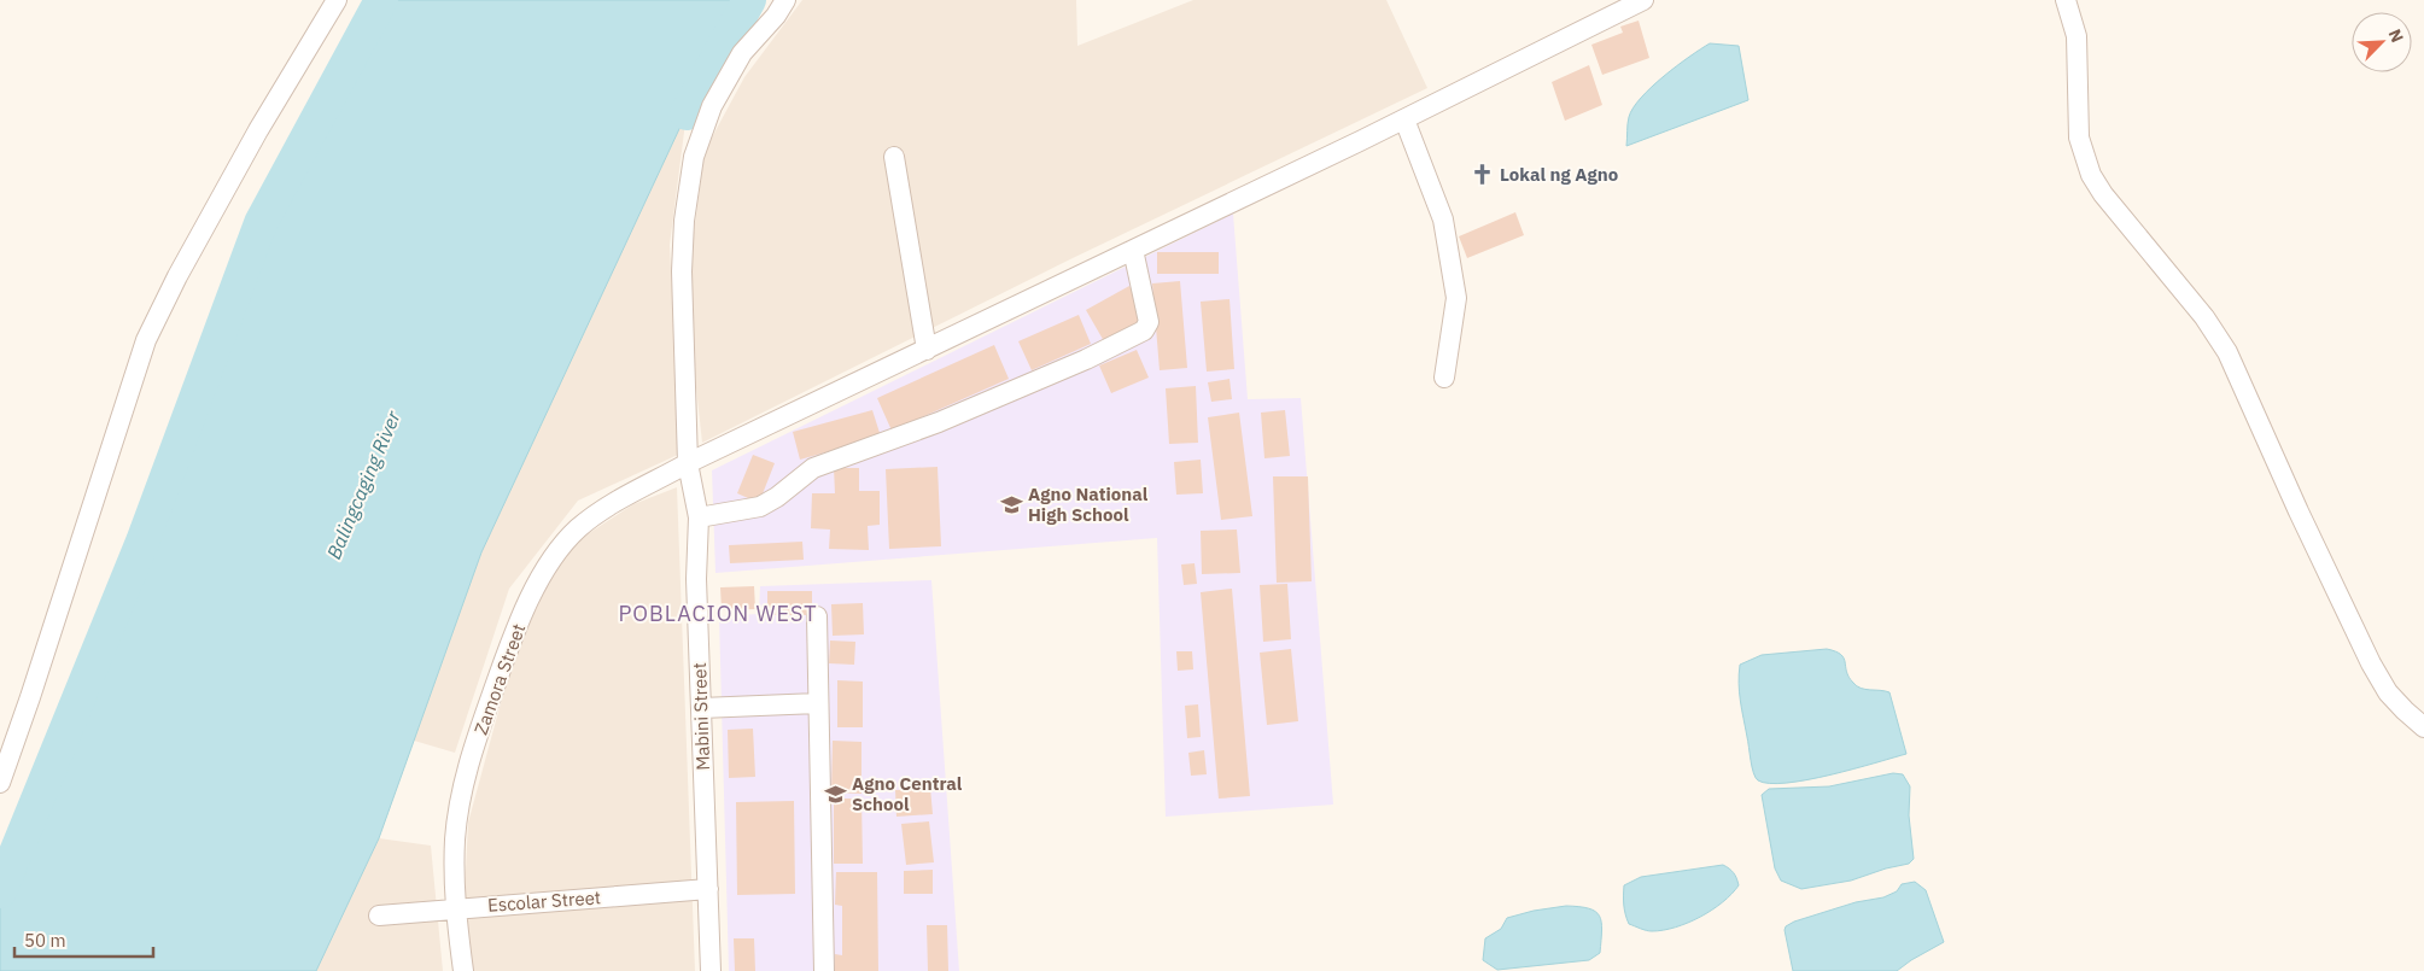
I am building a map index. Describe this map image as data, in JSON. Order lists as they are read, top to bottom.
{
  "streets": {
    "street": ["Zamora Street", "Mabini Street", "Escolar Street"]
  },
  "crossings": [
    ["Zamora Street", "Mabini Street"],
    ["Zamora Street", "Escolar Street"],
    ["Mabini Street", "Escolar Street"]
  ],
  "districts": ["POBLACION WEST"],
  "water": ["Balingcaging River"],
  "places": {
    "church": ["Lokal ng Agno"],
    "school or university": ["Agno National High School", "Agno Central School"]
  },
  "scale_bar": "50 m",
  "north": "top right"
}
